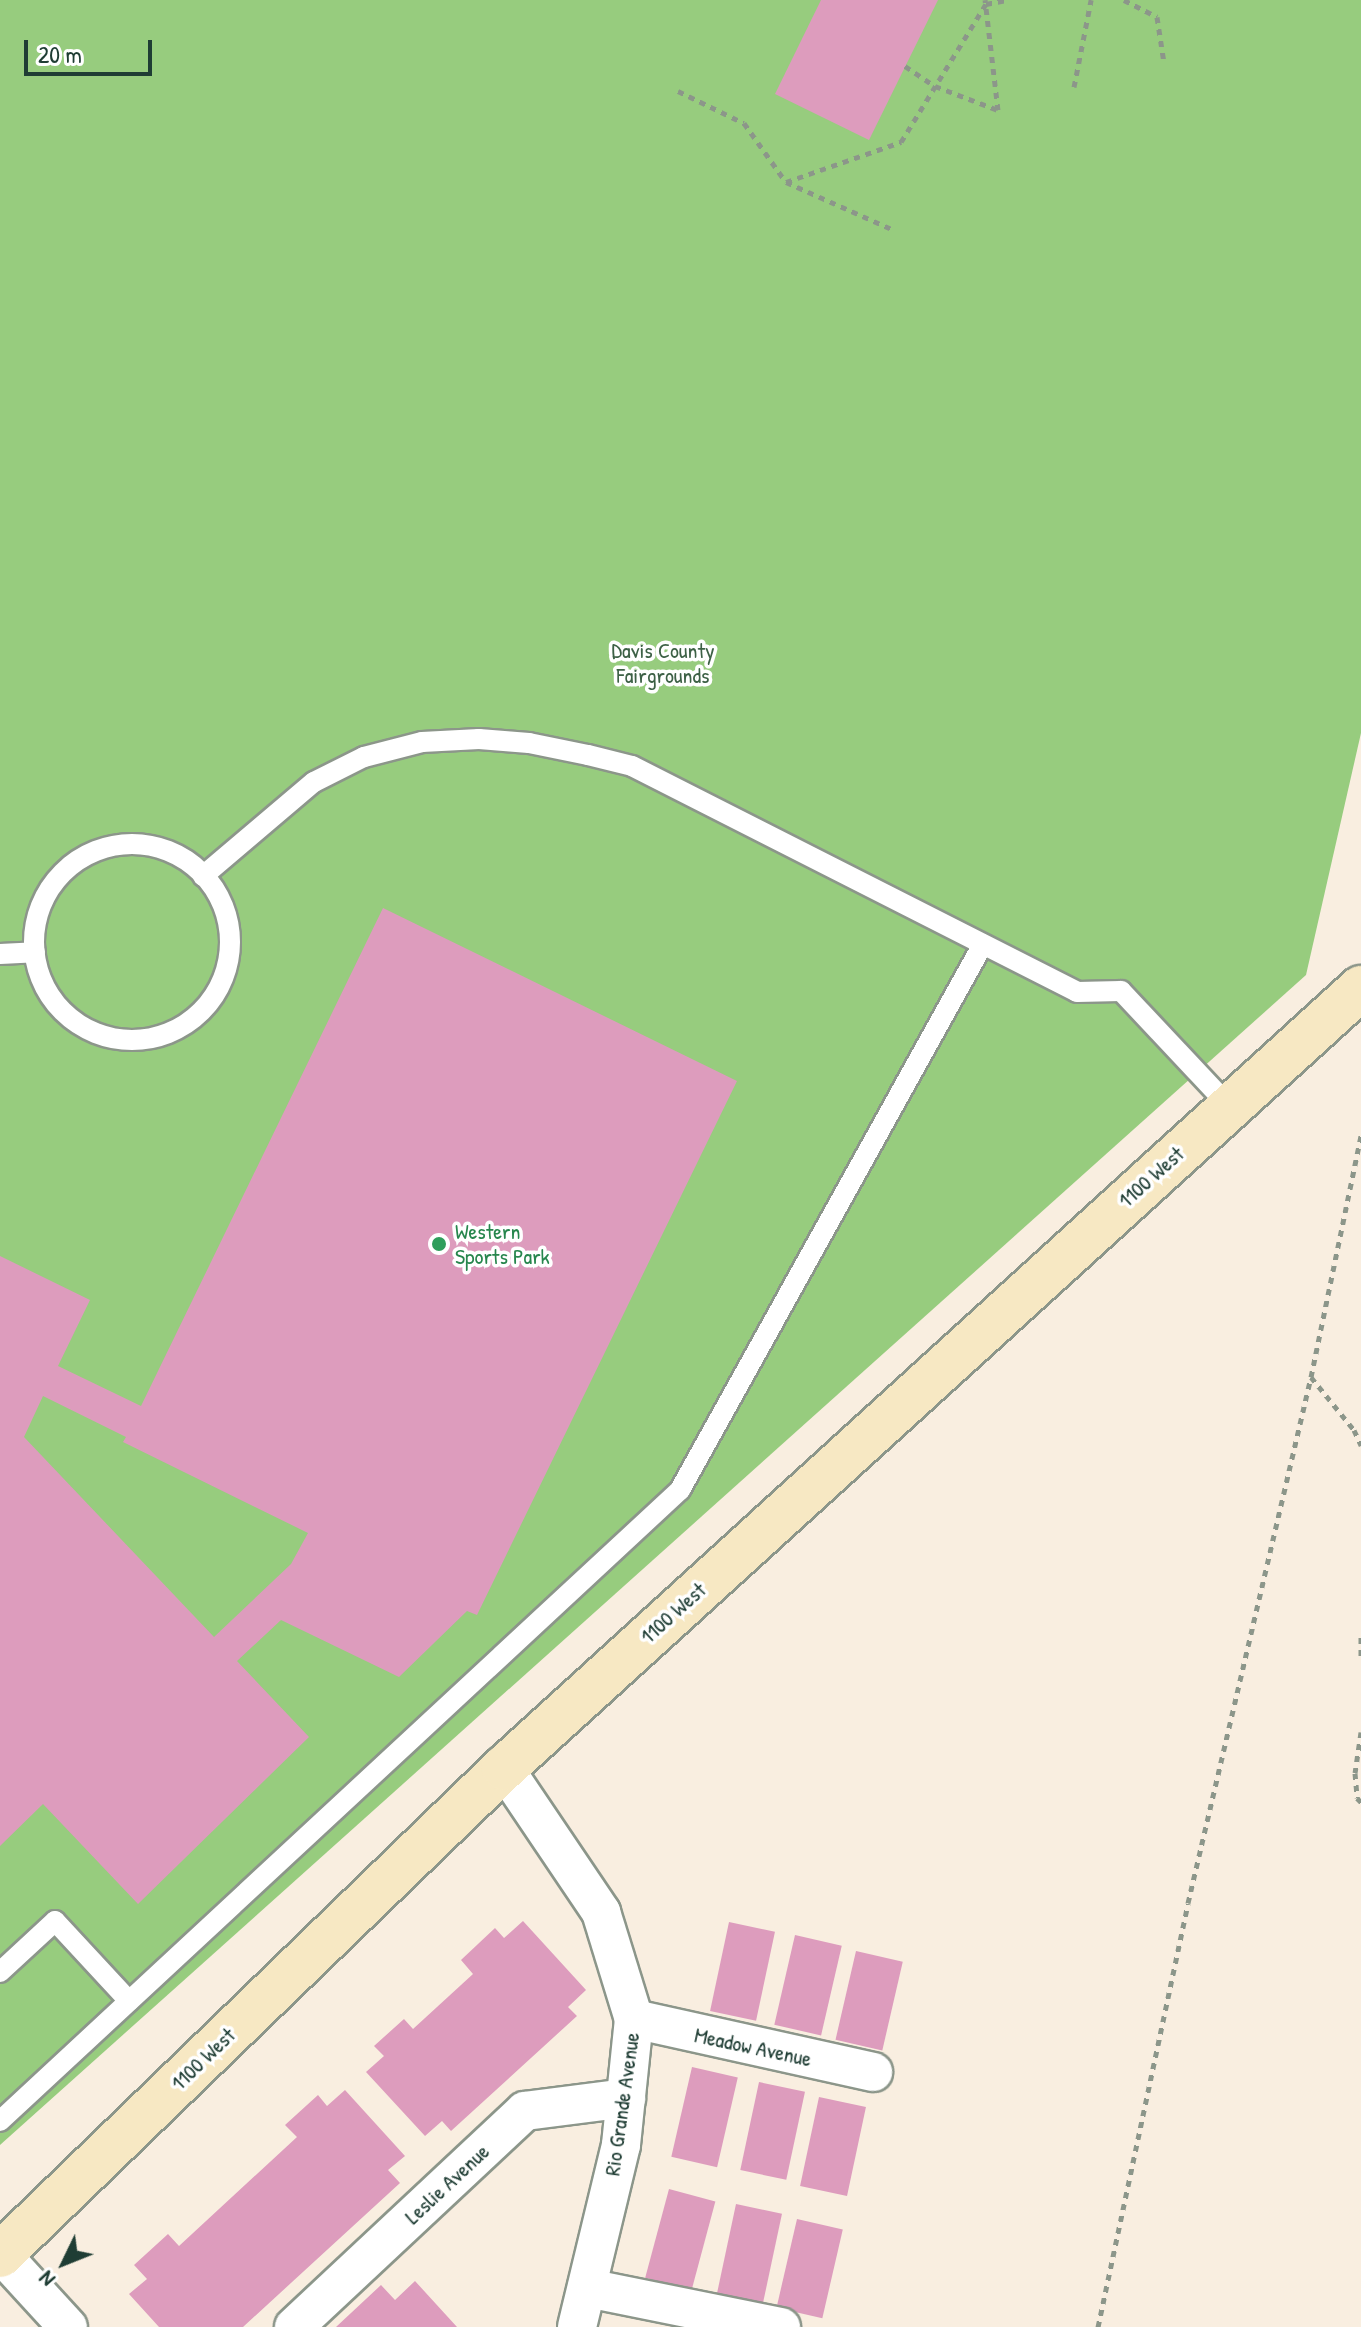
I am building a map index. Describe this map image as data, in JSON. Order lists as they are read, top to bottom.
{
  "streets": {
    "street": [
      "1100 West",
      "Meadow Avenue",
      "Rio Grande Avenue",
      "Leslie Avenue"
    ]
  },
  "crossings": [
    ["1100 West", "Rio Grande Avenue"],
    ["Meadow Avenue", "Rio Grande Avenue"],
    ["Rio Grande Avenue", "Leslie Avenue"]
  ],
  "parks": ["Davis County Fairgrounds"],
  "places": ["Western Sports Park"],
  "scale_bar": "20 m",
  "north": "bottom left"
}
